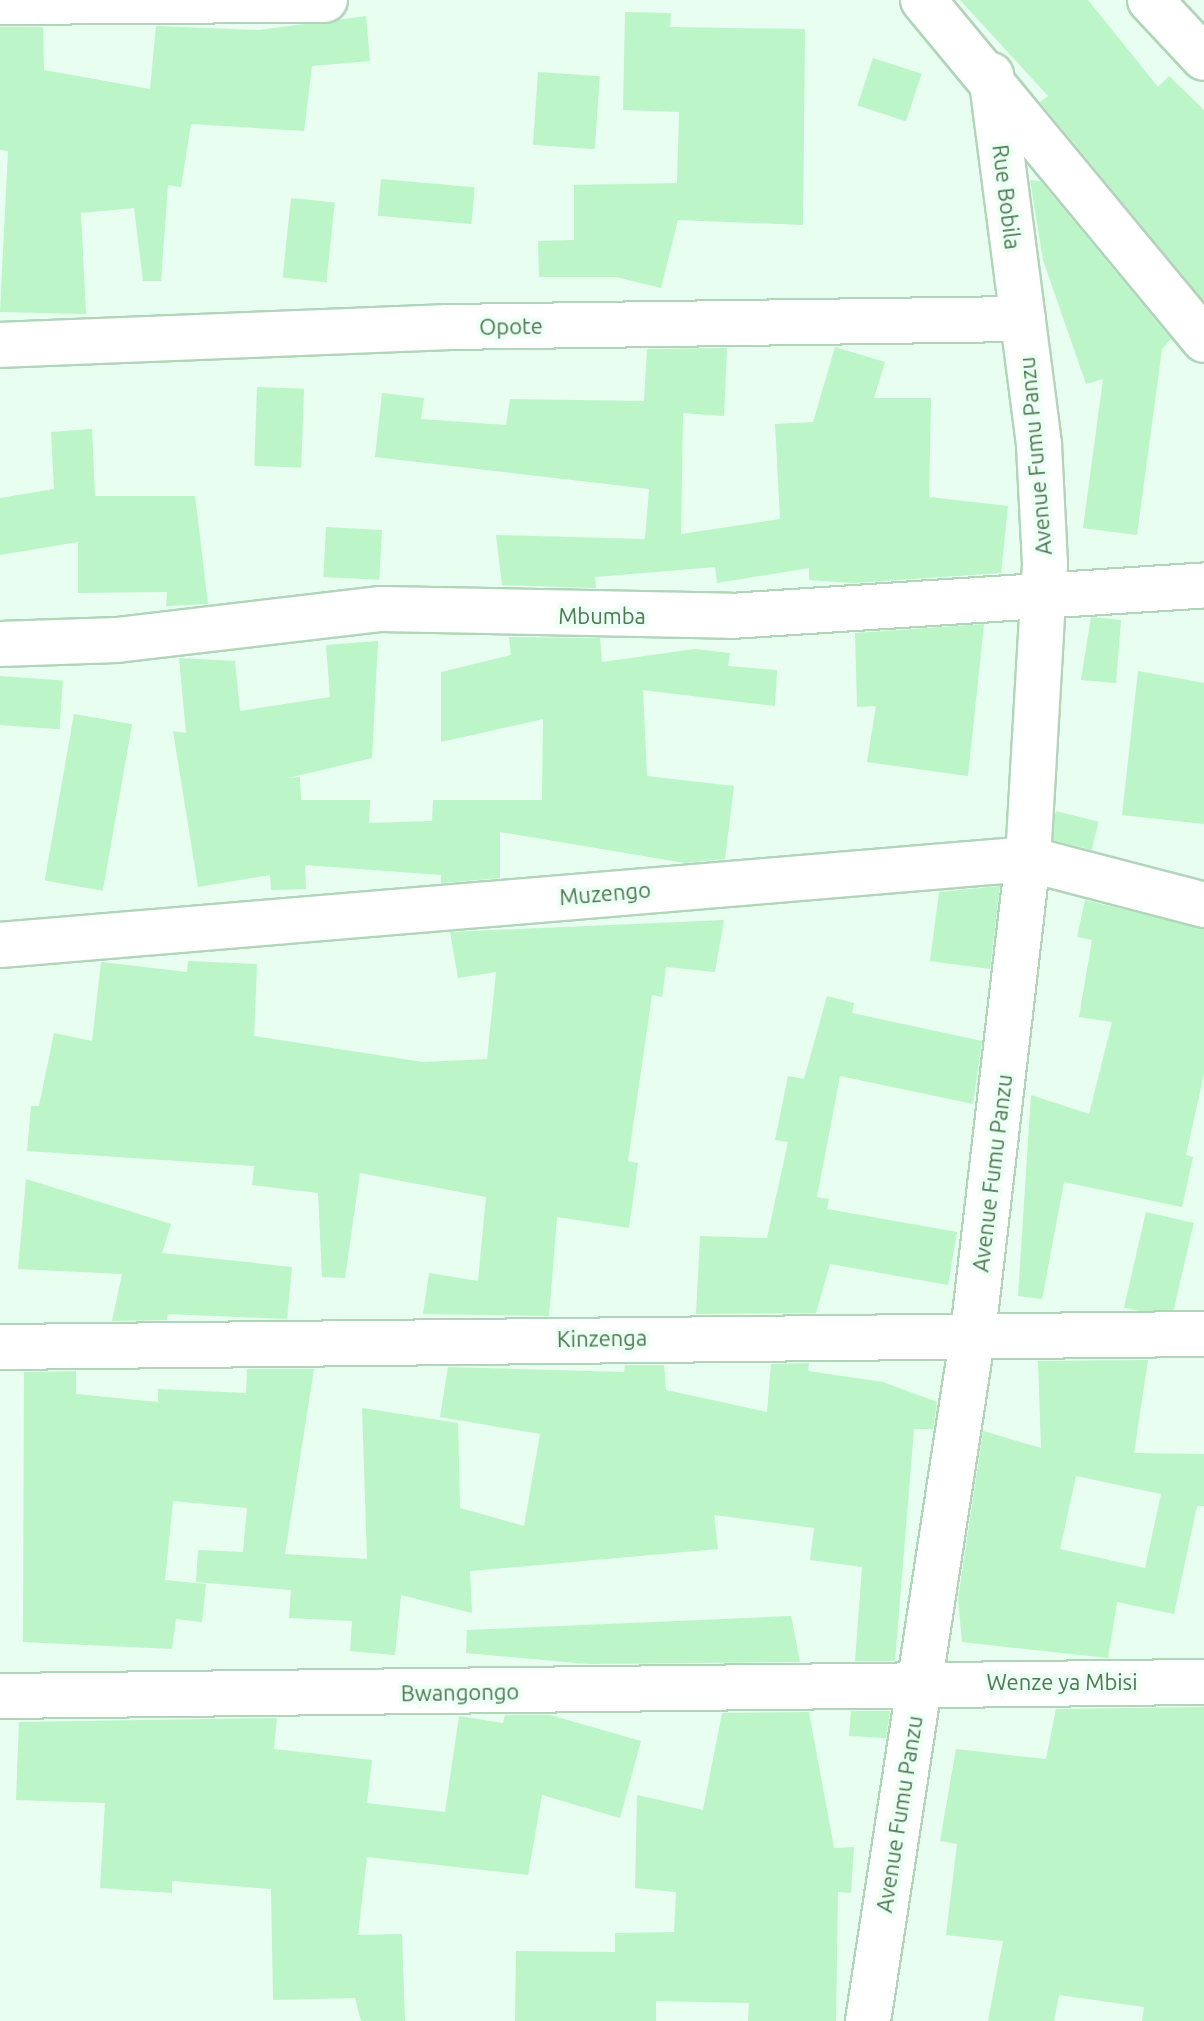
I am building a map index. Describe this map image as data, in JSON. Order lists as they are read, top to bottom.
{
  "streets": {
    "street": [
      "Rue Bobila",
      "Opote",
      "Avenue Fumu Panzu",
      "Mbumba",
      "Muzengo",
      "Kinzenga",
      "Wenze ya Mbisi",
      "Bwangongo"
    ]
  },
  "crossings": [
    ["Rue Bobila", "Opote"],
    ["Rue Bobila", "Avenue Fumu Panzu"],
    ["Opote", "Avenue Fumu Panzu"],
    ["Avenue Fumu Panzu", "Mbumba"],
    ["Avenue Fumu Panzu", "Muzengo"],
    ["Avenue Fumu Panzu", "Kinzenga"],
    ["Avenue Fumu Panzu", "Wenze ya Mbisi"],
    ["Avenue Fumu Panzu", "Bwangongo"],
    ["Wenze ya Mbisi", "Bwangongo"]
  ]
}
